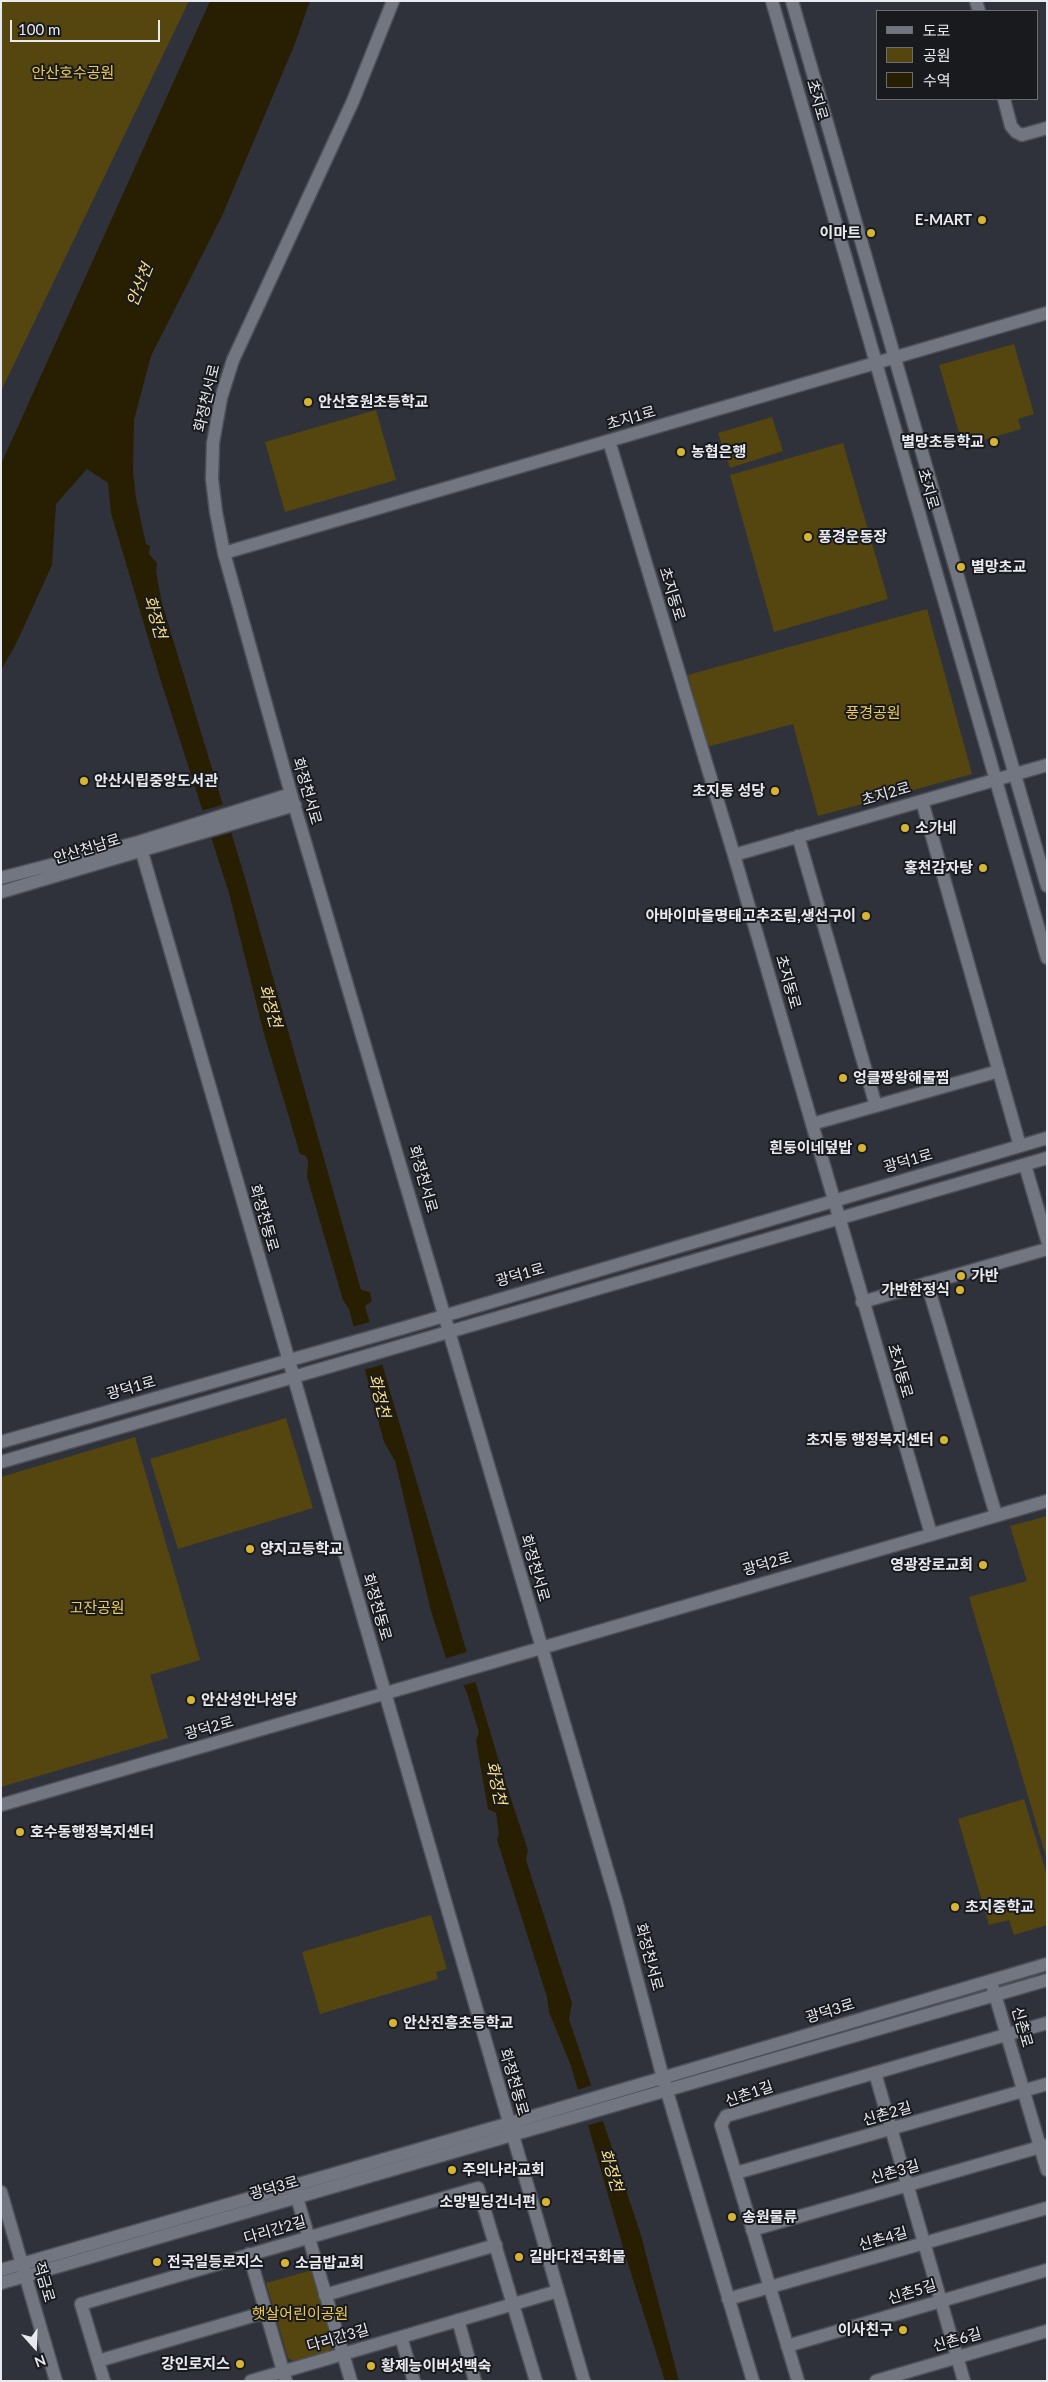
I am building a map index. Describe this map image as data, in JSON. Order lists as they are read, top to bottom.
{
  "streets": {
    "street": [
      "초지로",
      "화정천서로",
      "초지1로",
      "초지동로",
      "초지2로",
      "안산천남로",
      "광덕1로",
      "화정천동로",
      "광덕2로",
      "광덕3로",
      "신촌로",
      "신촌1길",
      "신촌2길",
      "신촌3길",
      "다리간2길",
      "신촌4길",
      "적금로",
      "신촌5길",
      "다리간3길",
      "신촌6길"
    ]
  },
  "crossings": [
    ["초지로", "초지1로"],
    ["초지로", "초지2로"],
    ["화정천서로", "초지1로"],
    ["화정천서로", "안산천남로"],
    ["화정천서로", "광덕1로"],
    ["화정천서로", "광덕2로"],
    ["화정천서로", "광덕3로"],
    ["화정천서로", "신촌4길"],
    ["초지1로", "초지동로"],
    ["초지동로", "초지2로"],
    ["초지동로", "광덕1로"],
    ["초지동로", "광덕2로"],
    ["안산천남로", "화정천동로"],
    ["광덕1로", "화정천동로"],
    ["화정천동로", "광덕2로"],
    ["화정천동로", "광덕3로"],
    ["화정천동로", "다리간3길"],
    ["광덕3로", "신촌로"],
    ["광덕3로", "적금로"],
    ["신촌로", "신촌1길"],
    ["신촌로", "신촌2길"],
    ["신촌로", "신촌3길"],
    ["신촌1길", "신촌2길"],
    ["신촌1길", "신촌3길"],
    ["신촌1길", "신촌4길"],
    ["신촌1길", "신촌5길"],
    ["다리간2길", "다리간3길"]
  ],
  "water": ["안산천", "화정천"],
  "parks": [
    "안산호수공원",
    "풍경공원",
    "고잔공원",
    "햇살어린이공원"
  ],
  "places": [
    "E-MART",
    "이마트",
    "안산호원초등학교",
    "별망초등학교",
    "농협은행",
    "풍경운동장",
    "별망초교",
    "안산시립중앙도서관",
    "초지동 성당",
    "소가네",
    "홍천감자탕",
    "아바이마을명태고추조림,생선구이",
    "엉클짱왕해물찜",
    "흰둥이네덮밥",
    "가반",
    "가반한정식",
    "초지동 행정복지센터",
    "양지고등학교",
    "영광장로교회",
    "안산성안나성당",
    "호수동행정복지센터",
    "초지중학교",
    "안산진흥초등학교",
    "주의나라교회",
    "소망빌딩건너편",
    "송원물류",
    "길바다전국화물",
    "전국일등로지스",
    "소금밥교회",
    "이사친구",
    "강인로지스",
    "황제능이버섯백숙"
  ],
  "legend": ["도로", "공원", "수역"],
  "scale_bar": "100 m",
  "north": "bottom"
}
